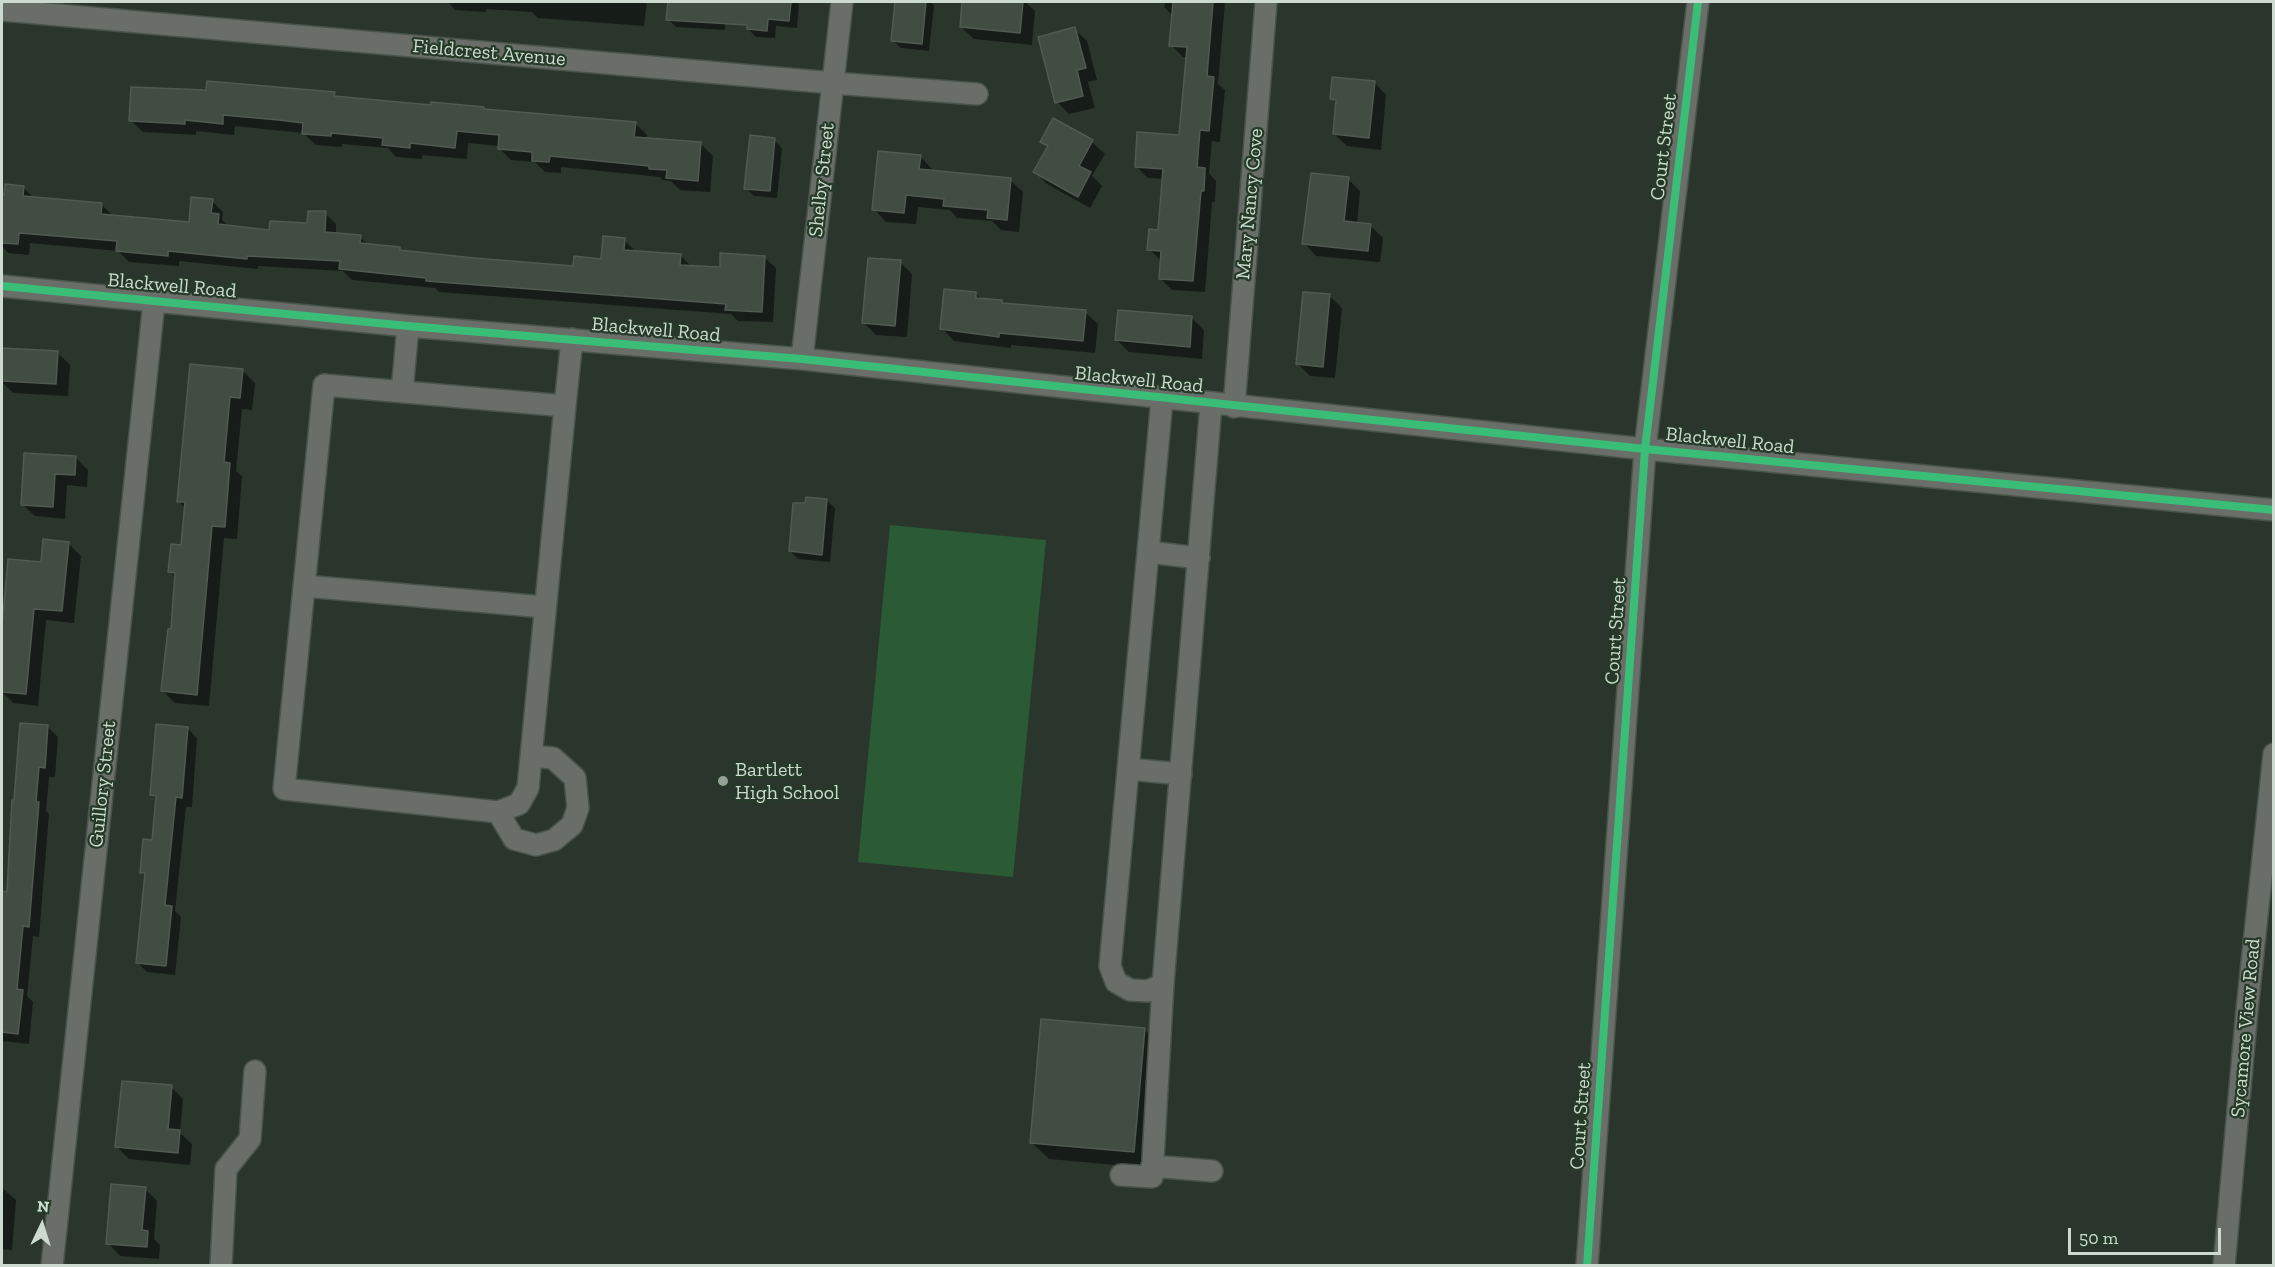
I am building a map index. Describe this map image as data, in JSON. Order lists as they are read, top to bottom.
{
  "streets": {
    "street": [
      "Fieldcrest Avenue",
      "Court Street",
      "Shelby Street",
      "Mary Nancy Cove",
      "Blackwell Road",
      "Guillory Street",
      "Sycamore View Road"
    ]
  },
  "crossings": [
    ["Fieldcrest Avenue", "Shelby Street"],
    ["Court Street", "Blackwell Road"],
    ["Shelby Street", "Blackwell Road"],
    ["Mary Nancy Cove", "Blackwell Road"],
    ["Blackwell Road", "Guillory Street"]
  ],
  "places": ["Bartlett High School"],
  "scale_bar": "50 m",
  "north": "top"
}
